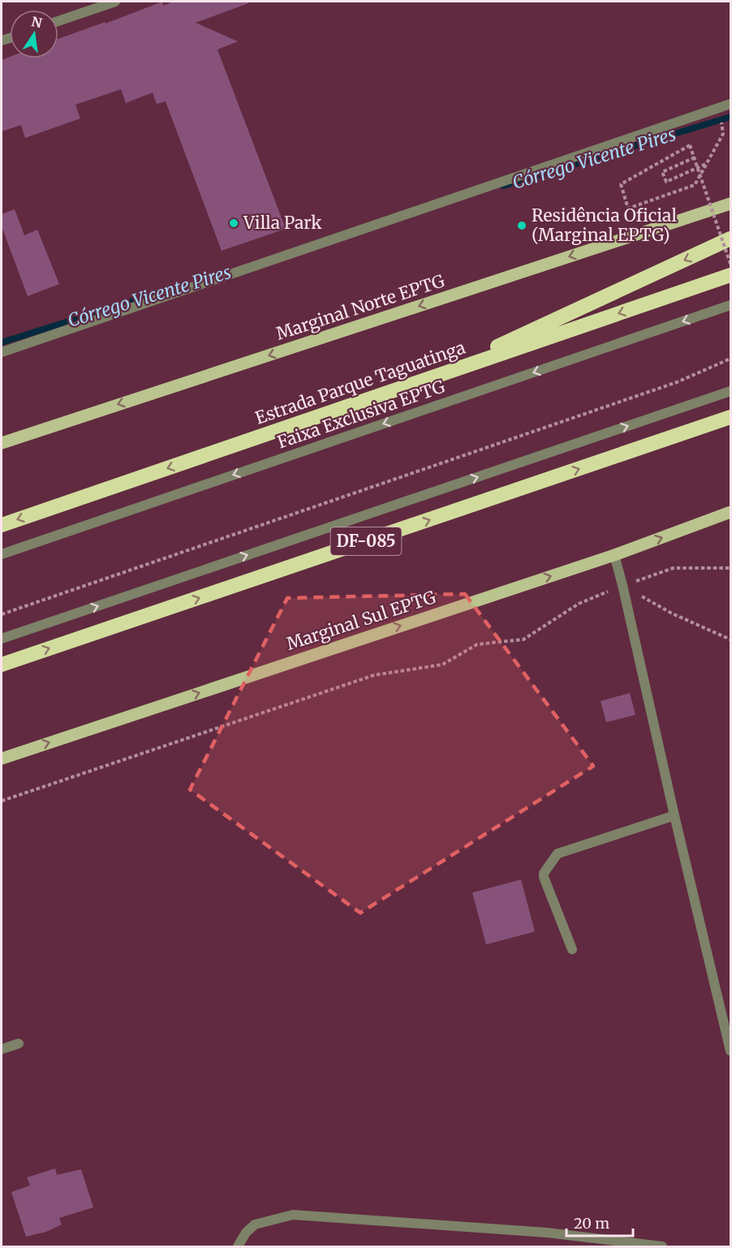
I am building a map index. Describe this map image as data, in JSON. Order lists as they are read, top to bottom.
{
  "streets": {
    "highway": ["Estrada Parque Taguatinga", "DF-085"],
    "main road": ["Marginal Norte EPTG", "Marginal Sul EPTG"],
    "street": ["Faixa Exclusiva EPTG"]
  },
  "one_way": ["Marginal Norte EPTG", "Marginal Sul EPTG"],
  "water": ["Córrego Vicente Pires"],
  "places": ["Villa Park", "Residência Oficial (Marginal EPTG)"],
  "scale_bar": "20 m",
  "north": "top"
}
